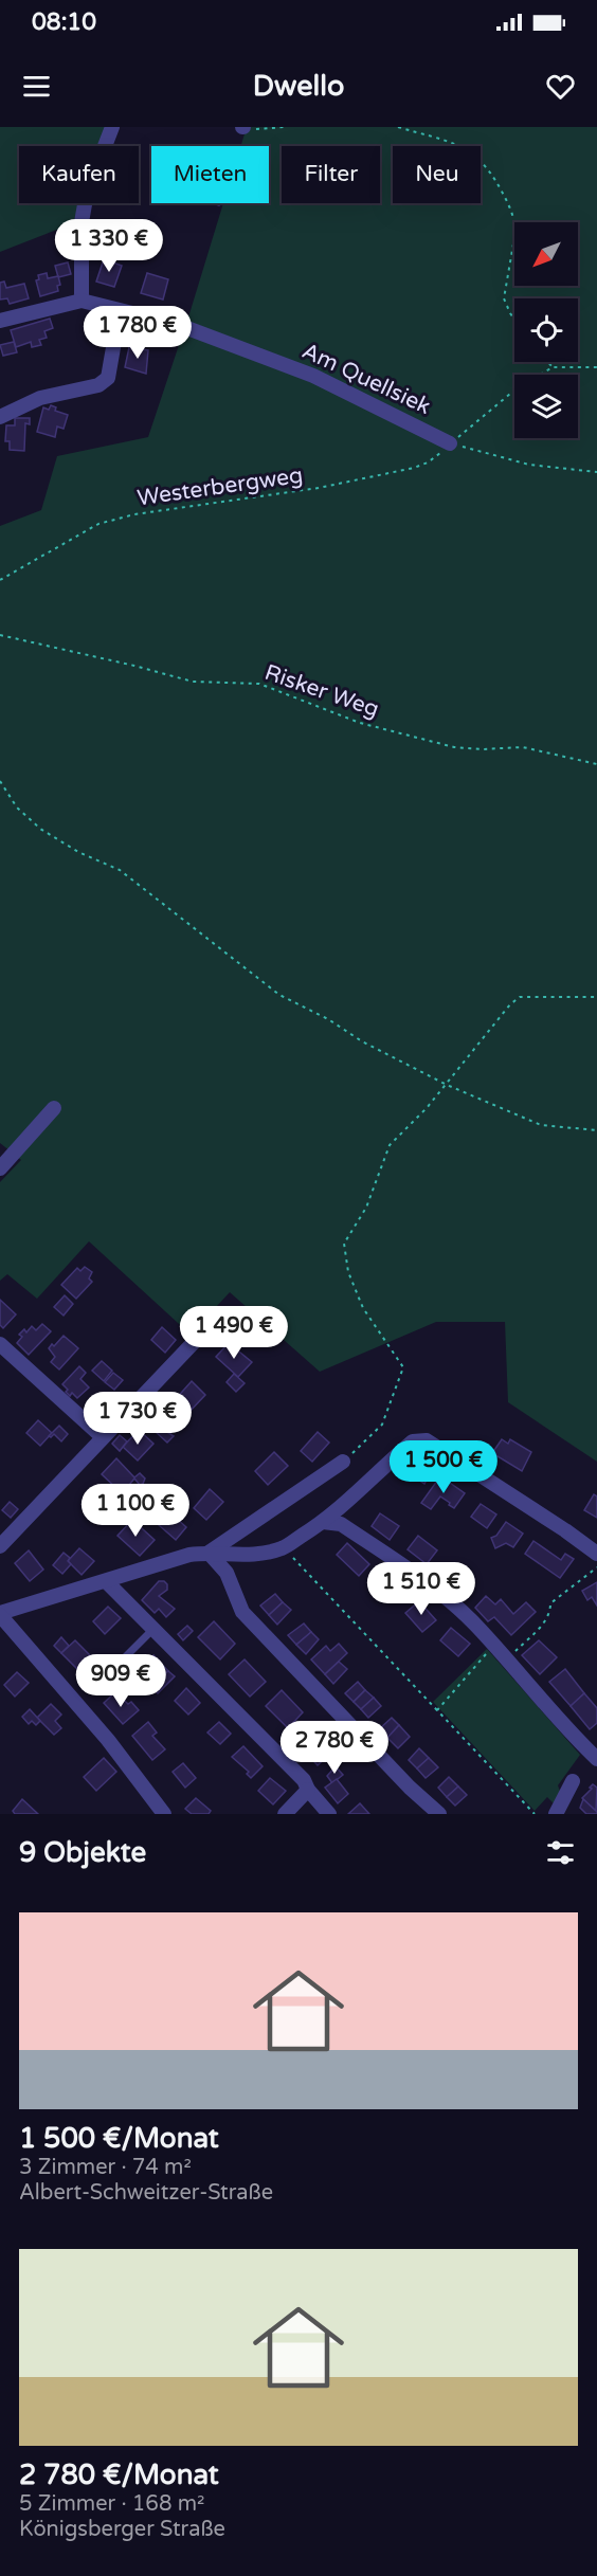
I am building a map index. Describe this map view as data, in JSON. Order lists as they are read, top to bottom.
{
  "streets": {
    "street": ["Am Quellsiek"],
    "path": ["Westerbergweg", "Risker Weg"]
  },
  "crossings": [
    ["Am Quellsiek", "Westerbergweg"]
  ],
  "north": "bottom left",
  "page": {
    "status": "08:10",
    "header": "Dwello",
    "chip": [
      "Kaufen",
      "Mieten",
      "Filter",
      "Neu"
    ],
    "price": [
      "1 330 €",
      "1 780 €",
      "1 490 €",
      "1 730 €",
      "1 500 €",
      "1 100 €",
      "1 510 €",
      "909 €",
      "2 780 €"
    ],
    "heading": "9 Objekte",
    "list": [
      {
        "name": "1 500 €/Monat",
        "note": "3 Zimmer · 74 m² · Albert-Schweitzer-Straße"
      },
      {
        "name": "2 780 €/Monat",
        "note": "5 Zimmer · 168 m² · Königsberger Straße"
      }
    ]
  }
}
